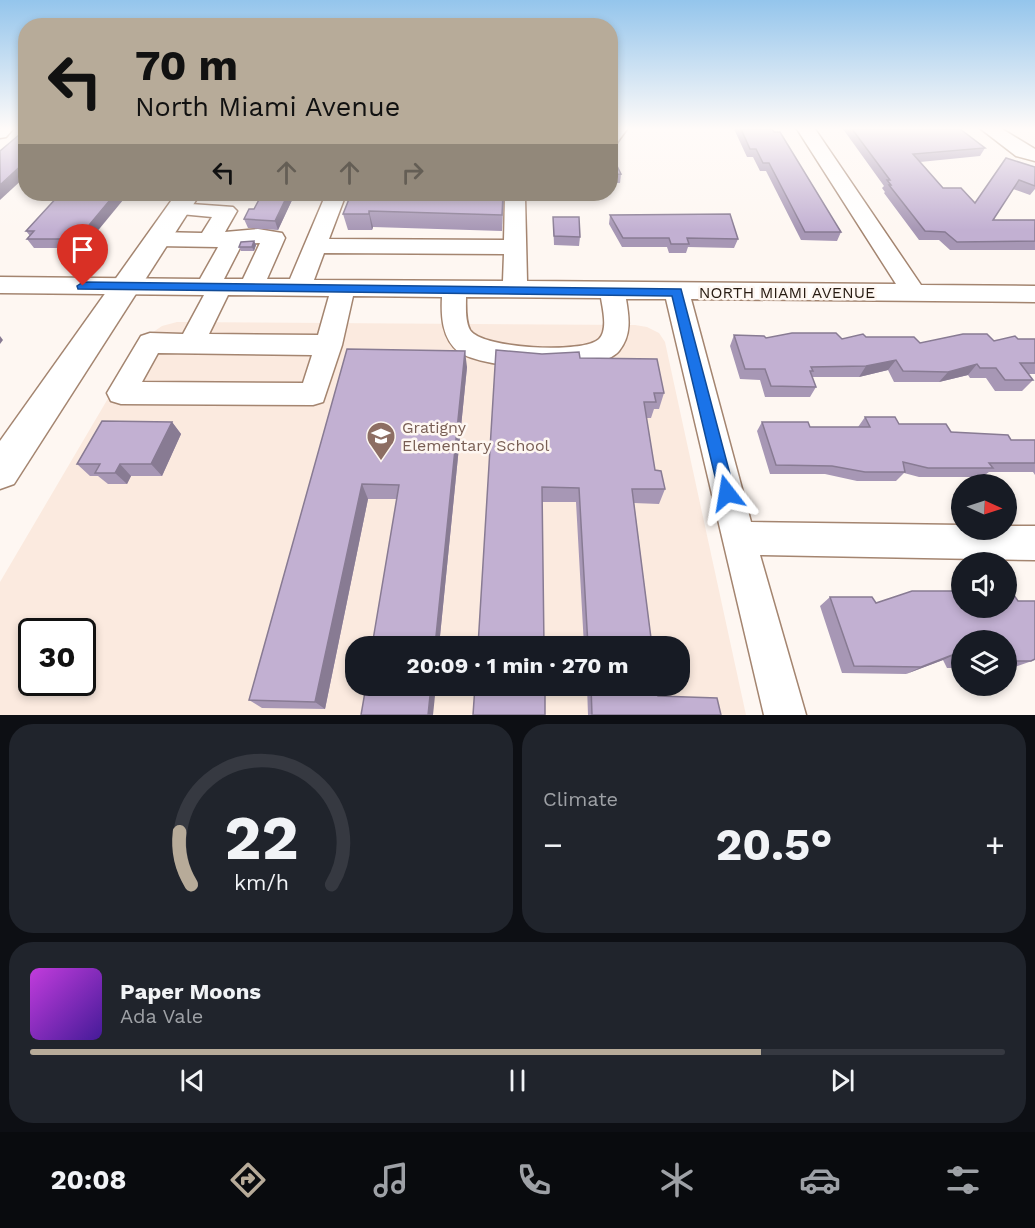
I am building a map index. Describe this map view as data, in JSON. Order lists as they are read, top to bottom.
{
  "streets": {
    "street": ["NORTH MIAMI AVENUE"]
  },
  "places": {
    "school or university": ["Gratigny Elementary School"]
  },
  "north": "right",
  "page": {
    "turn": ["70 m", "North Miami Avenue"],
    "limit": "30",
    "trip": "20:09 · 1 min · 270 m",
    "tile": "Climate",
    "heat": ["−", "20.5°", "+"],
    "song": ["Paper Moons", "Ada Vale"],
    "tabs": "20:08",
    "gauge": ["22", "km/h"]
  }
}
